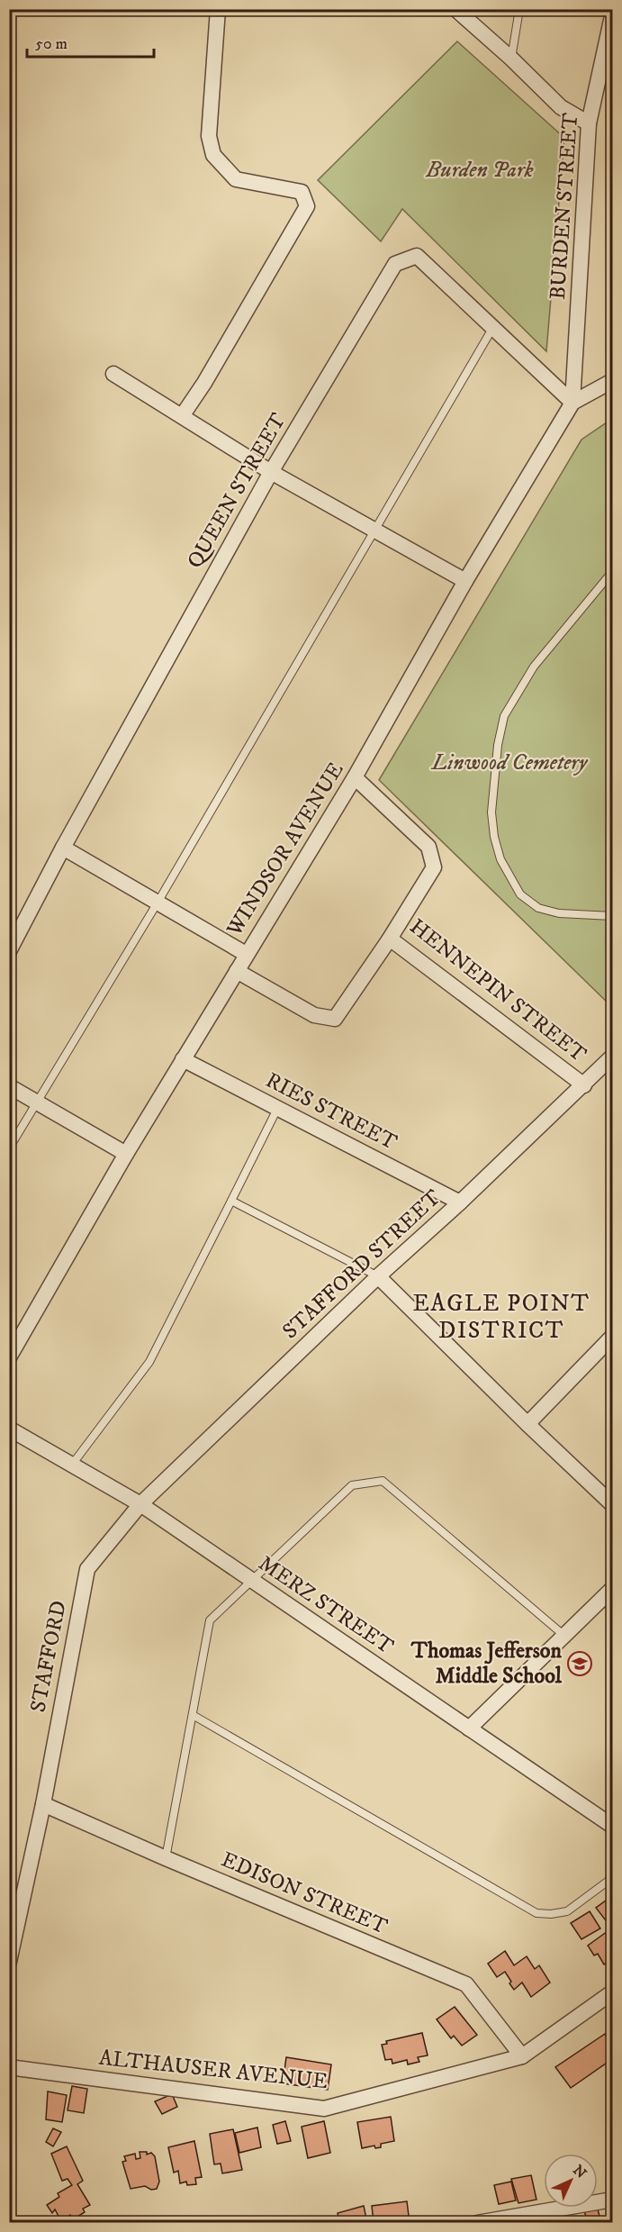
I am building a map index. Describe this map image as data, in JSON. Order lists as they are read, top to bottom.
{
  "streets": {
    "street": [
      "BURDEN STREET",
      "QUEEN STREET",
      "WINDSOR AVENUE",
      "HENNEPIN STREET",
      "RIES STREET",
      "STAFFORD STREET",
      "MERZ STREET",
      "STAFFORD",
      "EDISON STREET",
      "ALTHAUSER AVENUE"
    ]
  },
  "crossings": [
    ["BURDEN STREET", "QUEEN STREET"],
    ["BURDEN STREET", "WINDSOR AVENUE"],
    ["QUEEN STREET", "WINDSOR AVENUE"],
    ["WINDSOR AVENUE", "HENNEPIN STREET"],
    ["WINDSOR AVENUE", "RIES STREET"],
    ["HENNEPIN STREET", "STAFFORD STREET"],
    ["RIES STREET", "STAFFORD STREET"],
    ["STAFFORD STREET", "MERZ STREET"],
    ["STAFFORD STREET", "STAFFORD"],
    ["MERZ STREET", "STAFFORD"],
    ["STAFFORD", "EDISON STREET"],
    ["EDISON STREET", "ALTHAUSER AVENUE"]
  ],
  "districts": ["EAGLE POINT DISTRICT"],
  "parks": ["Burden Park", "Linwood Cemetery"],
  "places": {
    "school or university": ["Thomas Jefferson Middle School"]
  },
  "scale_bar": "50 m",
  "north": "top right"
}
